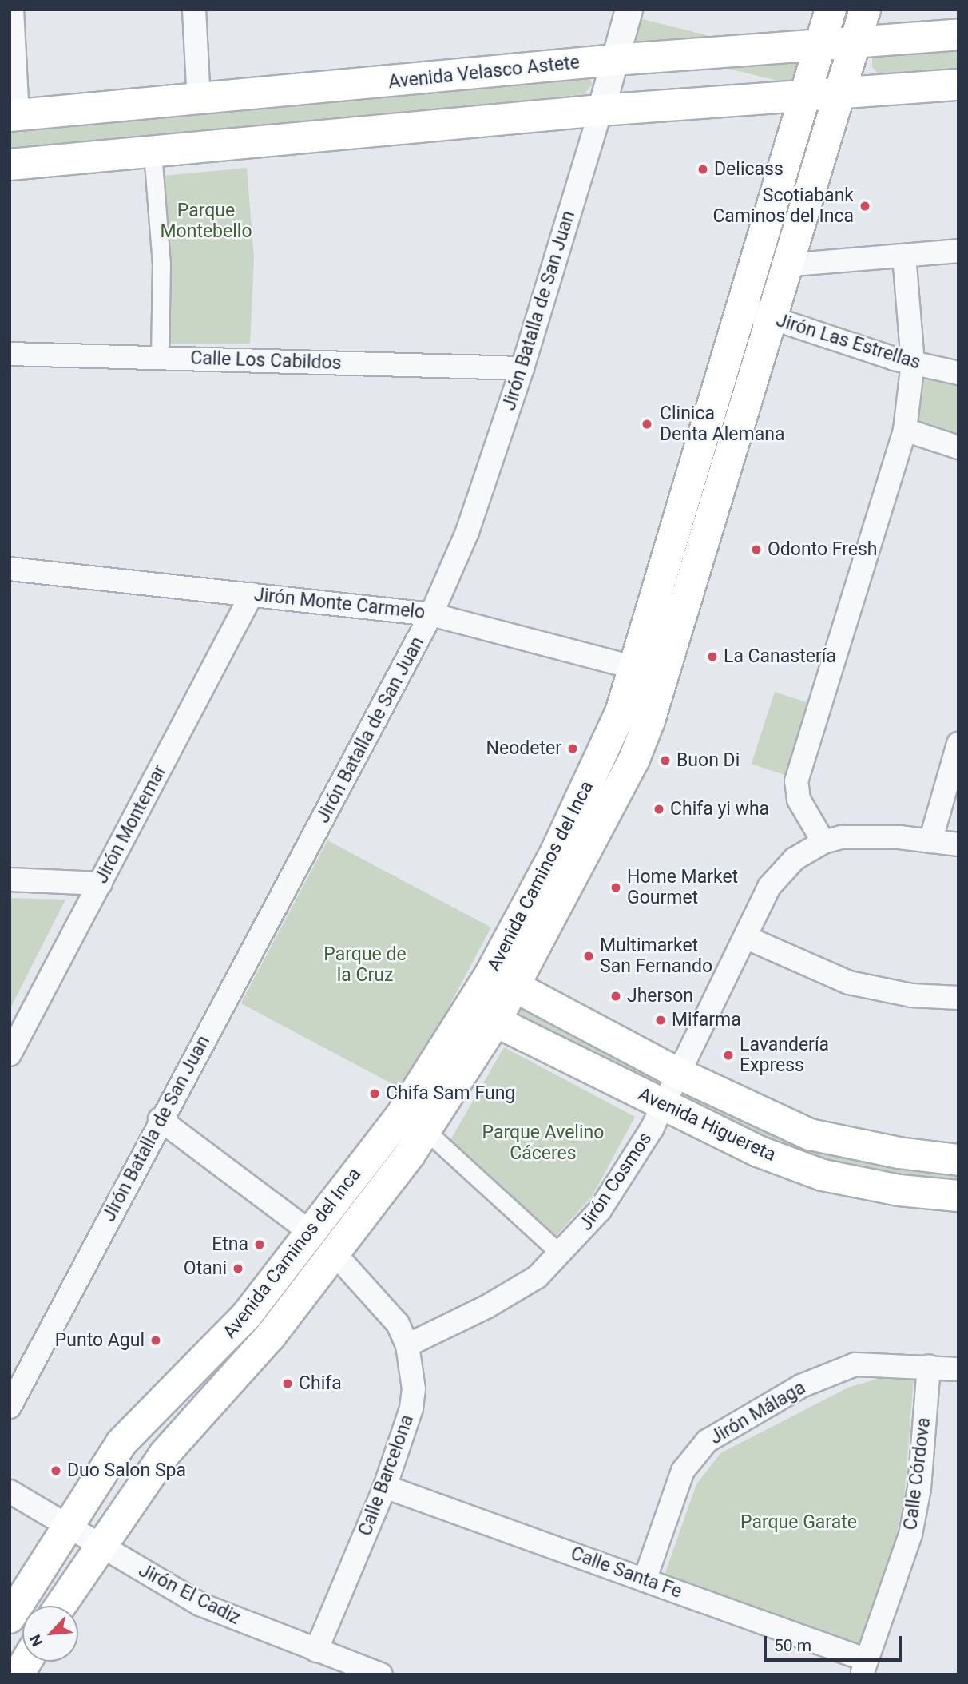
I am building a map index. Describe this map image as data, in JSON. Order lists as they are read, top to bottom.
{
  "streets": {
    "main road": ["Avenida Velasco Astete", "Avenida Caminos del Inca", "Avenida Higuereta"],
    "street": [
      "Jirón Batalla de San Juan",
      "Jirón Las Estrellas",
      "Calle Los Cabildos",
      "Jirón Monte Carmelo",
      "Jirón Montemar",
      "Jirón Cosmos",
      "Jirón Málaga",
      "Calle Córdova",
      "Calle Barcelona",
      "Calle Santa Fe",
      "Jirón El Cadiz"
    ]
  },
  "crossings": [
    ["Avenida Velasco Astete", "Jirón Batalla de San Juan"],
    ["Avenida Velasco Astete", "Avenida Caminos del Inca"],
    ["Jirón Batalla de San Juan", "Calle Los Cabildos"],
    ["Jirón Batalla de San Juan", "Jirón Monte Carmelo"],
    ["Jirón Batalla de San Juan", "Calle Barcelona"],
    ["Jirón Las Estrellas", "Avenida Caminos del Inca"],
    ["Jirón Monte Carmelo", "Jirón Montemar"],
    ["Jirón Monte Carmelo", "Avenida Caminos del Inca"],
    ["Avenida Caminos del Inca", "Avenida Higuereta"],
    ["Avenida Caminos del Inca", "Calle Barcelona"],
    ["Avenida Caminos del Inca", "Jirón El Cadiz"],
    ["Avenida Higuereta", "Jirón Cosmos"],
    ["Jirón Cosmos", "Calle Barcelona"],
    ["Jirón Málaga", "Calle Córdova"],
    ["Jirón Málaga", "Calle Santa Fe"],
    ["Calle Córdova", "Calle Santa Fe"],
    ["Calle Barcelona", "Calle Santa Fe"],
    ["Calle Barcelona", "Jirón El Cadiz"]
  ],
  "parks": [
    "Parque Montebello",
    "Parque de la Cruz",
    "Parque Avelino Cáceres",
    "Parque Garate"
  ],
  "places": [
    "Delicass",
    "Scotiabank Caminos del Inca",
    "Clinica Denta Alemana",
    "Odonto Fresh",
    "La Canastería",
    "Neodeter",
    "Buon Di",
    "Chifa yi wha",
    "Home Market Gourmet",
    "Multimarket San Fernando",
    "Jherson",
    "Mifarma",
    "Lavandería Express",
    "Chifa Sam Fung",
    "Etna",
    "Otani",
    "Punto Agul",
    "Chifa",
    "Duo Salon Spa"
  ],
  "scale_bar": "50 m",
  "north": "bottom left"
}
